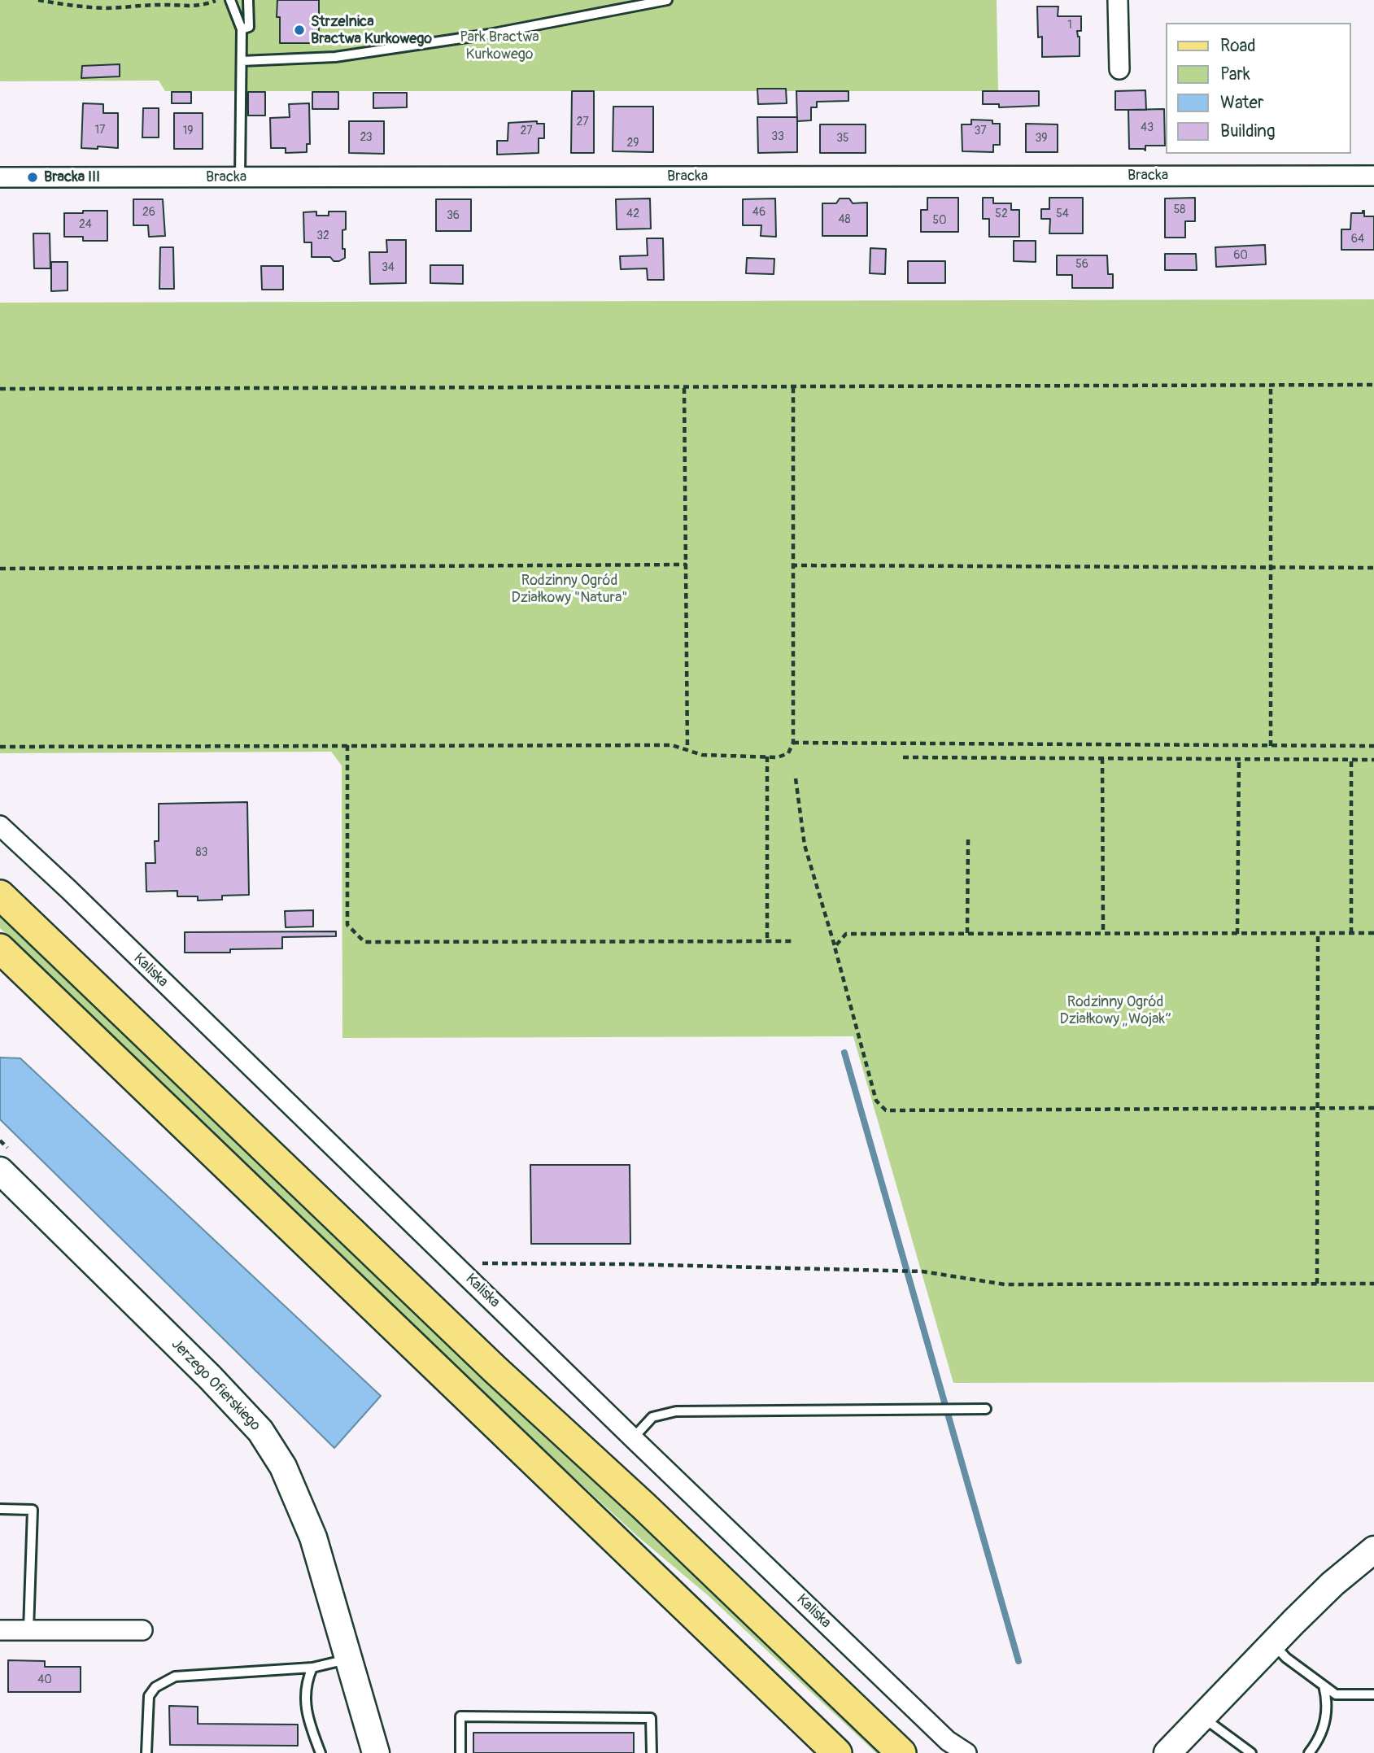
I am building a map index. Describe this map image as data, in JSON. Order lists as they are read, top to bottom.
{
  "streets": {
    "street": ["Bracka", "Kaliska", "Jerzego Ofierskiego"]
  },
  "parks": ["Park Bractwa Kurkowego", "Rodzinny Ogród Działkowy \"Natura\"", "Rodzinny Ogród Działkowy „Wojak”"],
  "places": ["Strzelnica Bractwa Kurkowego", "Bracka III"],
  "house_numbers": [
    "1",
    "27",
    "43",
    "17",
    "19",
    "27",
    "37",
    "33",
    "23",
    "35",
    "39",
    "29",
    "58",
    "26",
    "46",
    "42",
    "52",
    "54",
    "36",
    "48",
    "50",
    "24",
    "32",
    "64",
    "60",
    "56",
    "34",
    "83",
    "40"
  ],
  "legend": [
    "Road",
    "Park",
    "Water",
    "Building"
  ]
}
